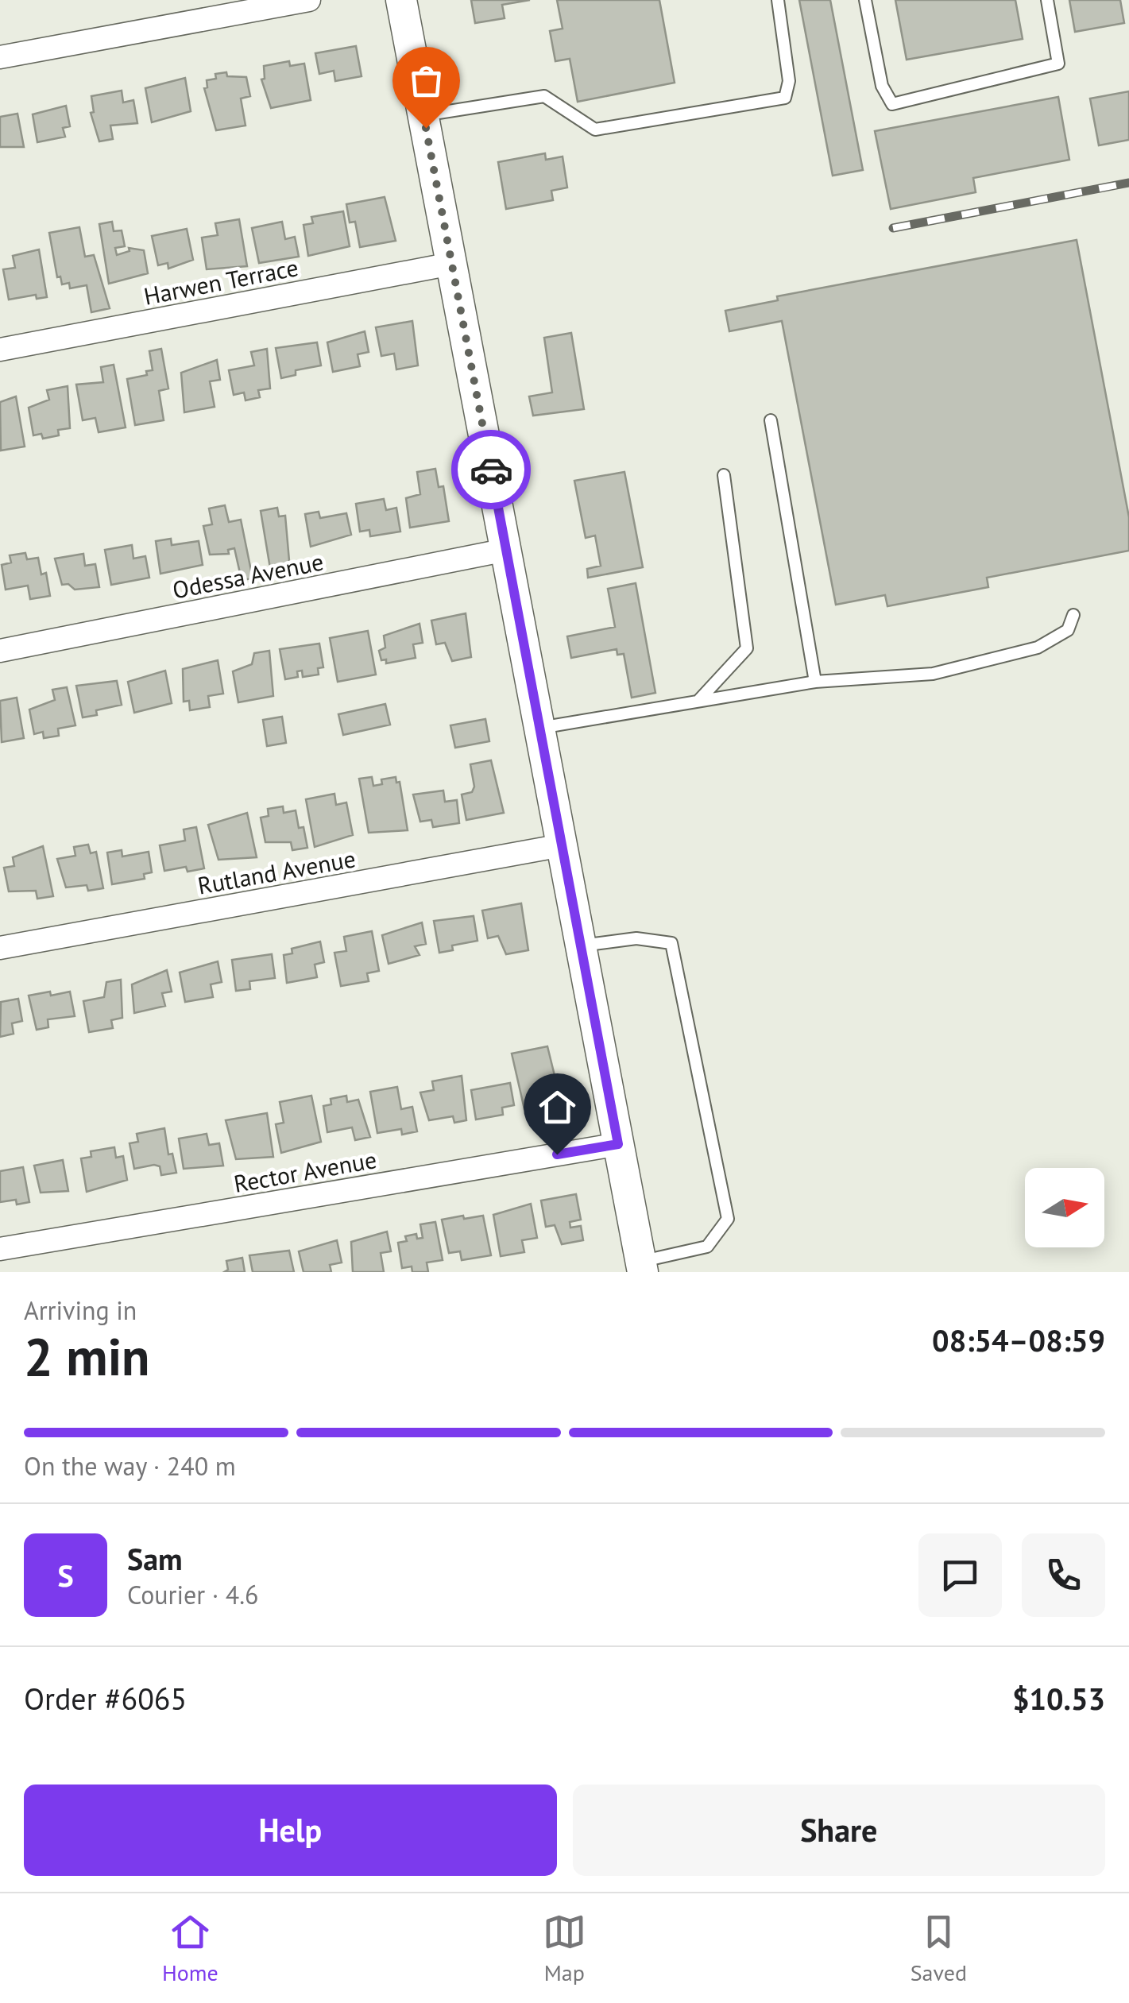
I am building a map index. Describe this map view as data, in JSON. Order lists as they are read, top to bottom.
{
  "streets": {
    "street": [
      "Harwen Terrace",
      "Odessa Avenue",
      "Rutland Avenue",
      "Rector Avenue"
    ]
  },
  "north": "right",
  "page": {
    "heading": ["2 min", "Arriving in", "08:54–08:59"],
    "panel": [
      "Sam",
      "Courier · 4.6",
      "Order #6065",
      "$10.53"
    ],
    "bar": "On the way · 240 m",
    "round": "S",
    "buttons": ["Help", "Share"],
    "tabs": ["Home", "Map", "Saved"]
  }
}
